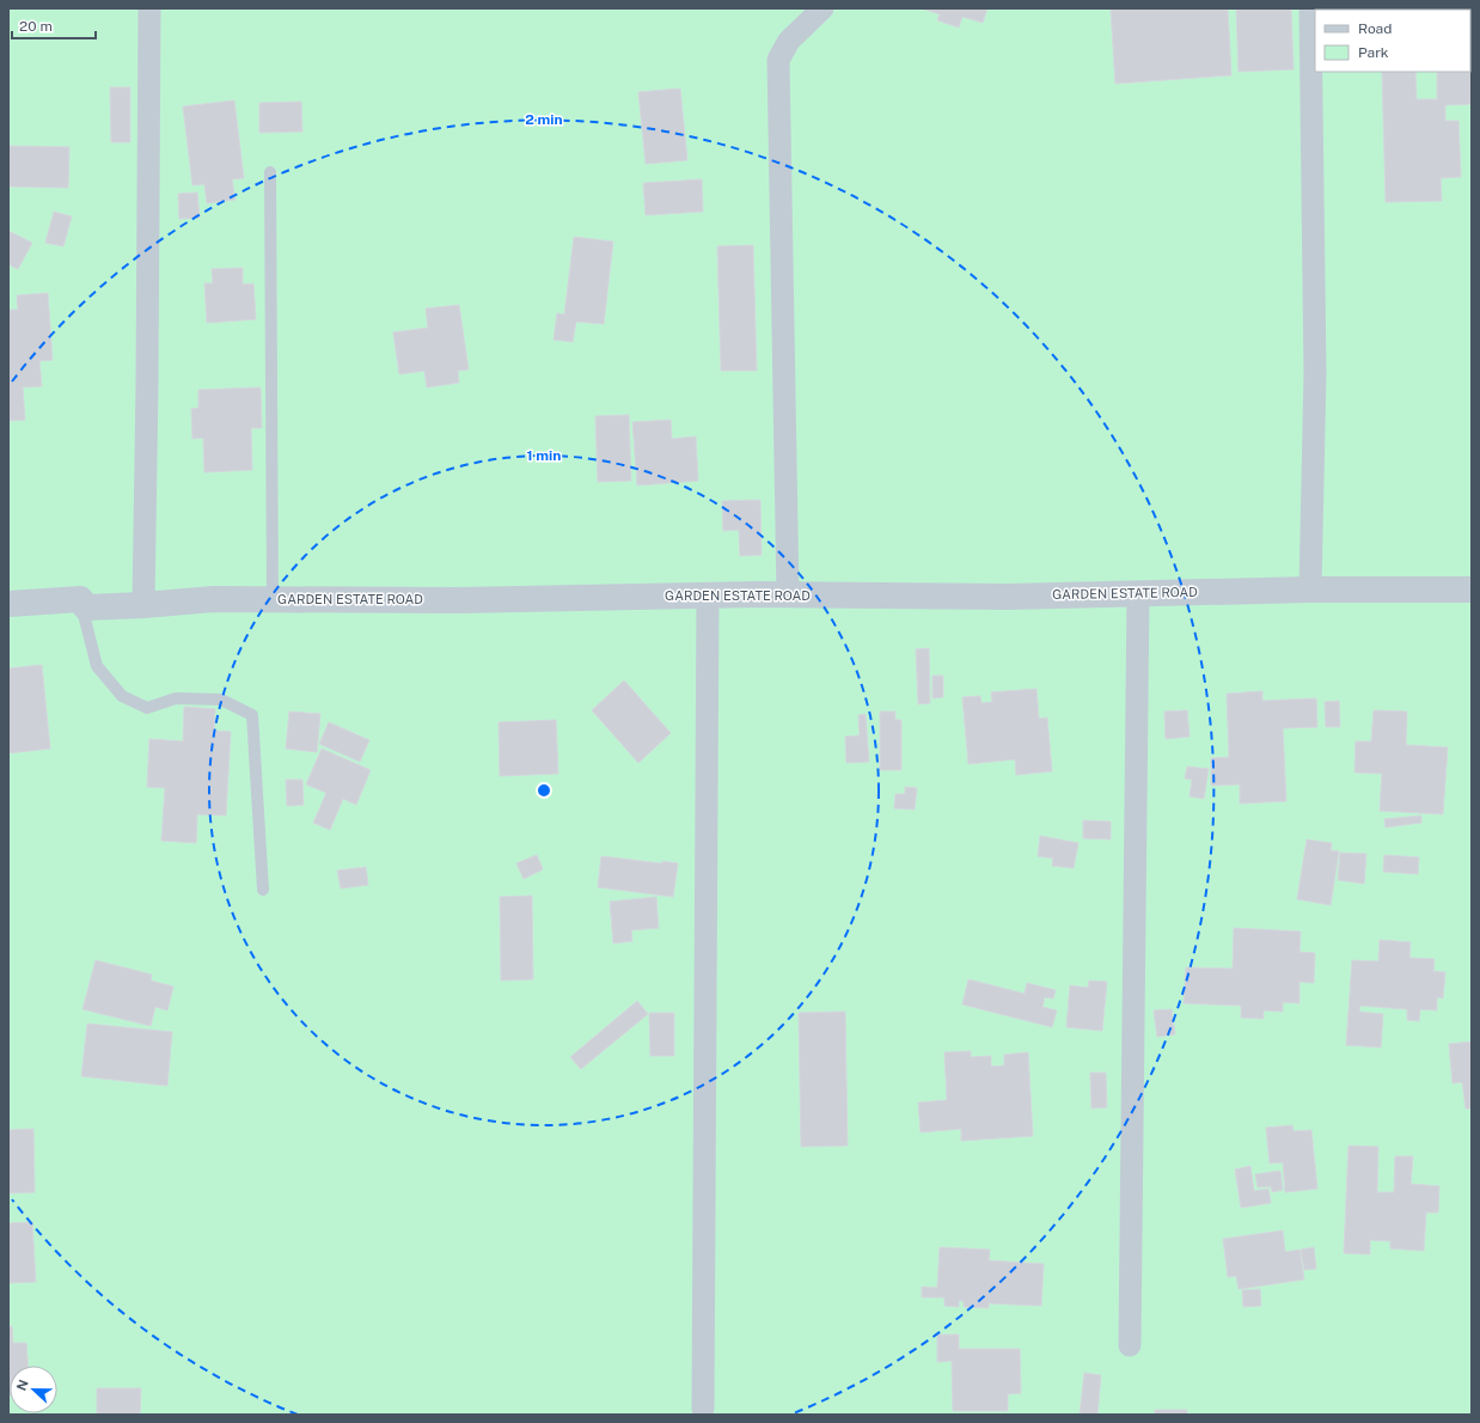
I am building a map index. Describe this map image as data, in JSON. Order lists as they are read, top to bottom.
{
  "streets": {
    "street": ["GARDEN ESTATE ROAD"]
  },
  "legend": ["Road", "Park"],
  "scale_bar": "20 m",
  "north": "left",
  "rings": ["2 min", "1 min"]
}
